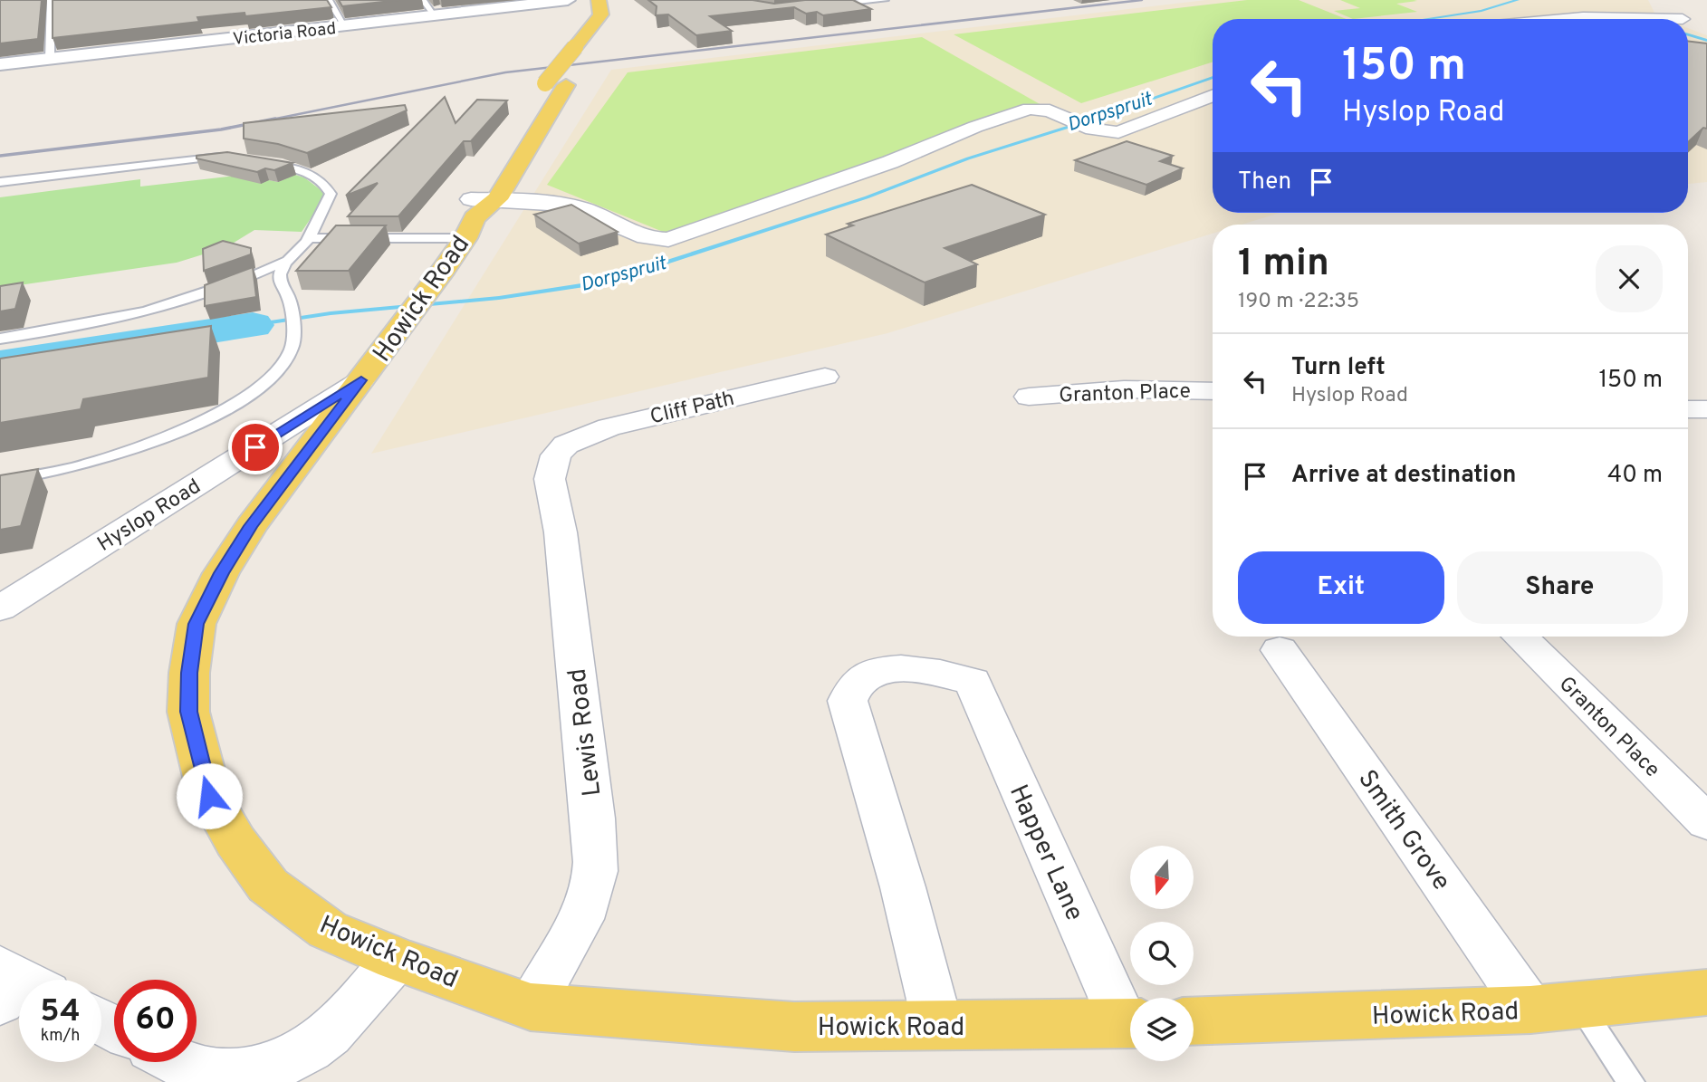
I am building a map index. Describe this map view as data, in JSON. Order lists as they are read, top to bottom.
{
  "streets": {
    "main road": ["Victoria Road", "Howick Road"],
    "street": [
      "Granton Place",
      "Cliff Path",
      "Hyslop Road",
      "Lewis Road",
      "Smith Grove",
      "Happer Lane"
    ]
  },
  "crossings": [
    ["Howick Road", "Hyslop Road"],
    ["Howick Road", "Lewis Road"],
    ["Howick Road", "Smith Grove"],
    ["Howick Road", "Happer Lane"],
    ["Cliff Path", "Lewis Road"]
  ],
  "water": ["Dorpspruit"],
  "north": "bottom",
  "page": {
    "turn": ["150 m", "Hyslop Road"],
    "then": "Then",
    "heading": ["1 min", "190 m · 22:35"],
    "list": [
      {
        "name": "Turn left",
        "note": "Hyslop Road",
        "value": "150 m"
      },
      {
        "name": "Arrive at destination",
        "value": "40 m"
      }
    ],
    "buttons": ["Exit", "Share"],
    "speed": "54 km/h",
    "limit": "60"
  }
}
